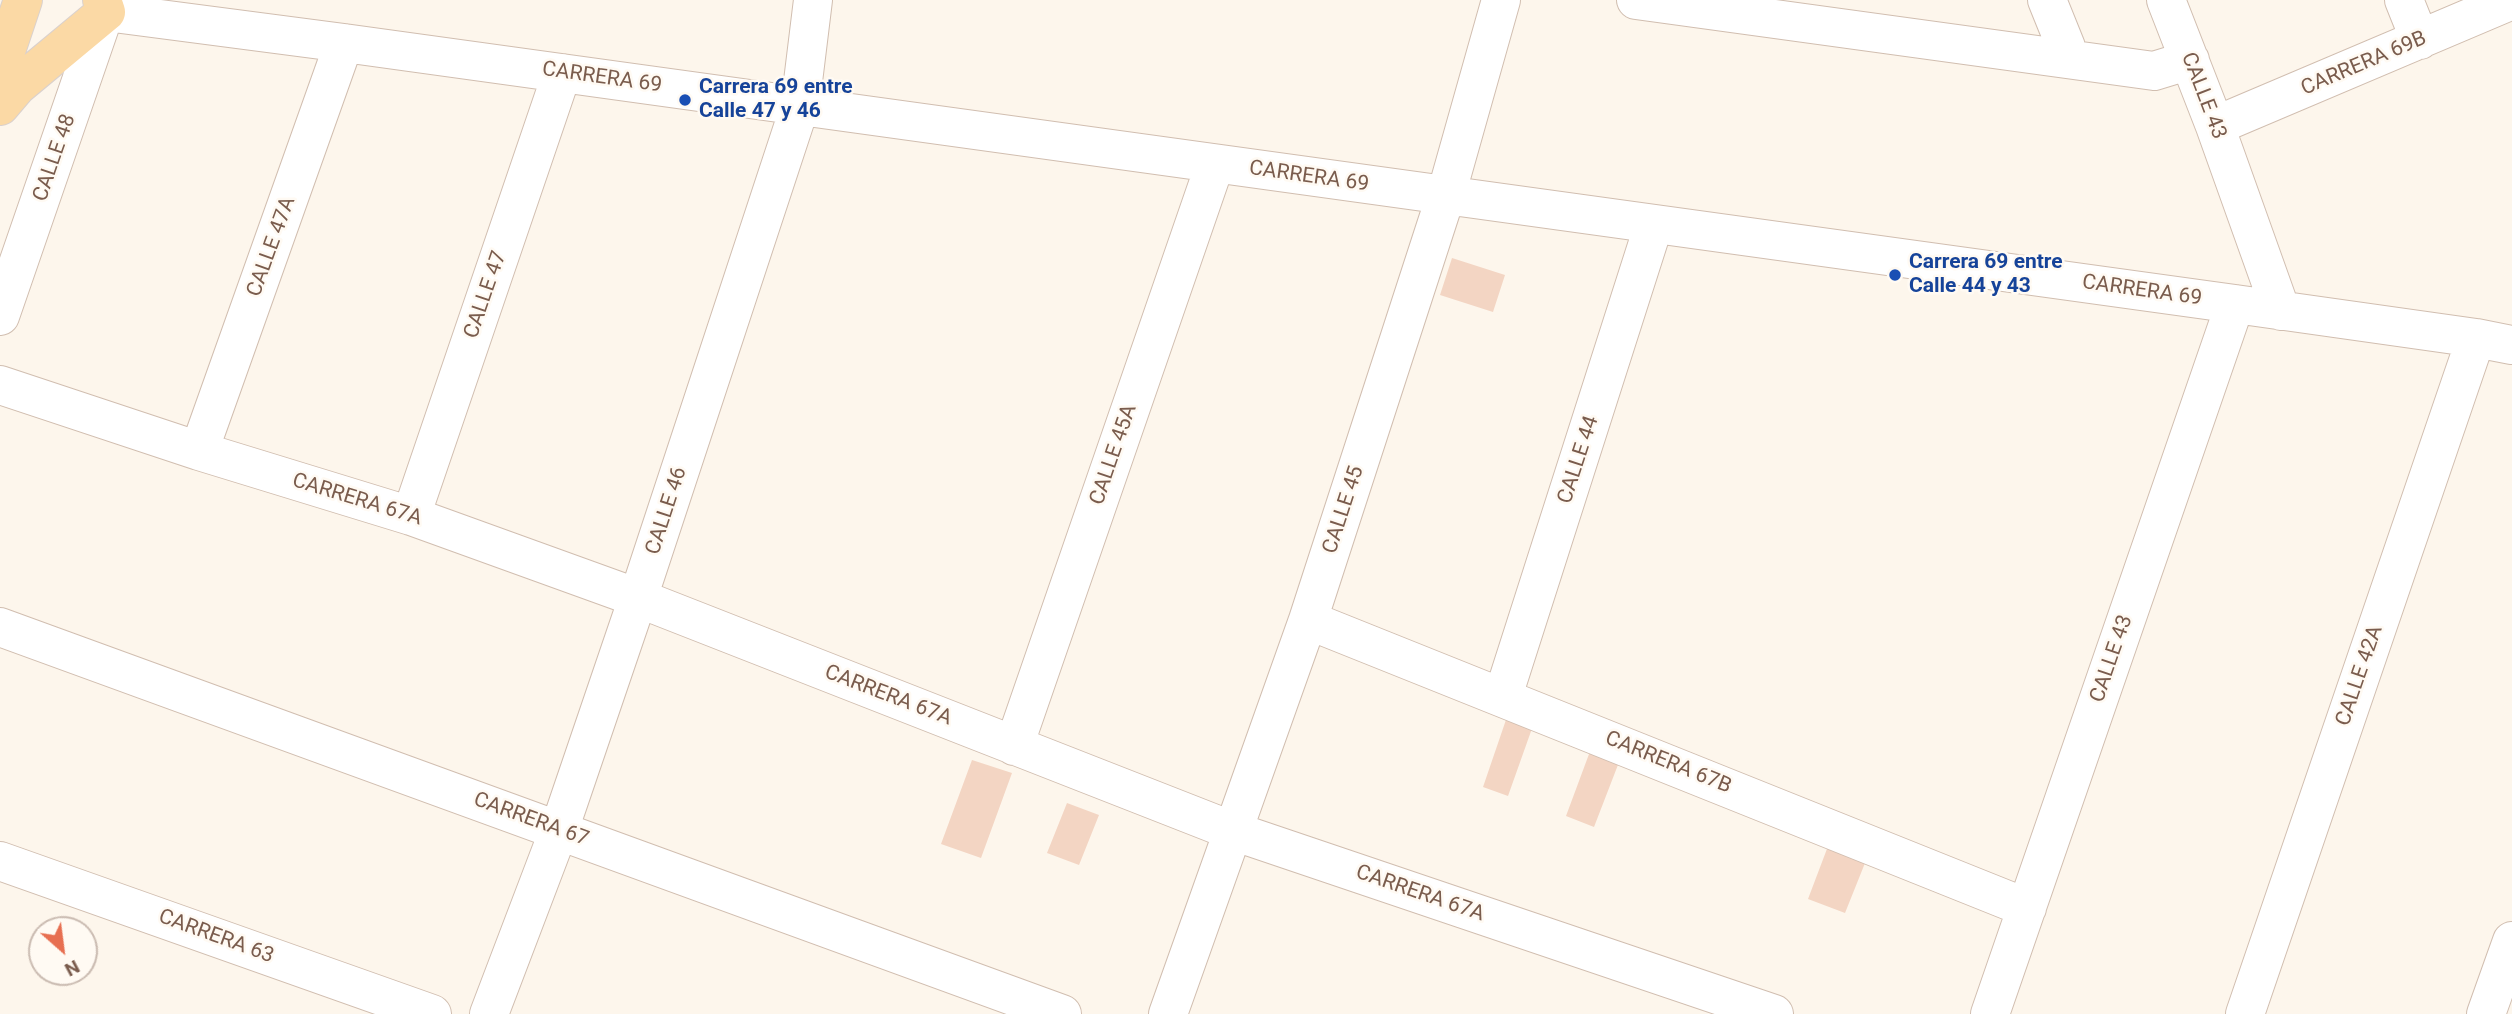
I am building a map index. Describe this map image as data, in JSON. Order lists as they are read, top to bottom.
{
  "streets": {
    "street": [
      "CARRERA 69B",
      "CARRERA 69",
      "CALLE 43",
      "CALLE 48",
      "CALLE 47A",
      "CALLE 47",
      "CALLE 45A",
      "CALLE 44",
      "CARRERA 67A",
      "CALLE 45",
      "CALLE 46",
      "CALLE 42A",
      "CARRERA 67B",
      "CARRERA 67",
      "CARRERA 63"
    ]
  },
  "crossings": [
    ["CARRERA 69B", "CALLE 43"],
    ["CARRERA 69", "CALLE 43"],
    ["CARRERA 69", "CALLE 48"],
    ["CARRERA 69", "CALLE 47A"],
    ["CARRERA 69", "CALLE 47"],
    ["CARRERA 69", "CALLE 45A"],
    ["CARRERA 69", "CALLE 44"],
    ["CARRERA 69", "CALLE 45"],
    ["CARRERA 69", "CALLE 46"],
    ["CARRERA 69", "CALLE 42A"],
    ["CALLE 43", "CARRERA 67B"],
    ["CALLE 47A", "CARRERA 67A"],
    ["CALLE 47", "CARRERA 67A"],
    ["CALLE 45A", "CARRERA 67A"],
    ["CALLE 44", "CARRERA 67B"],
    ["CARRERA 67A", "CALLE 45"],
    ["CARRERA 67A", "CALLE 46"],
    ["CALLE 45", "CARRERA 67B"],
    ["CALLE 46", "CARRERA 67"]
  ],
  "places": ["Carrera 69 entre Calle 47 y 46", "Carrera 69 entre Calle 44 y 43"],
  "north": "bottom right"
}
